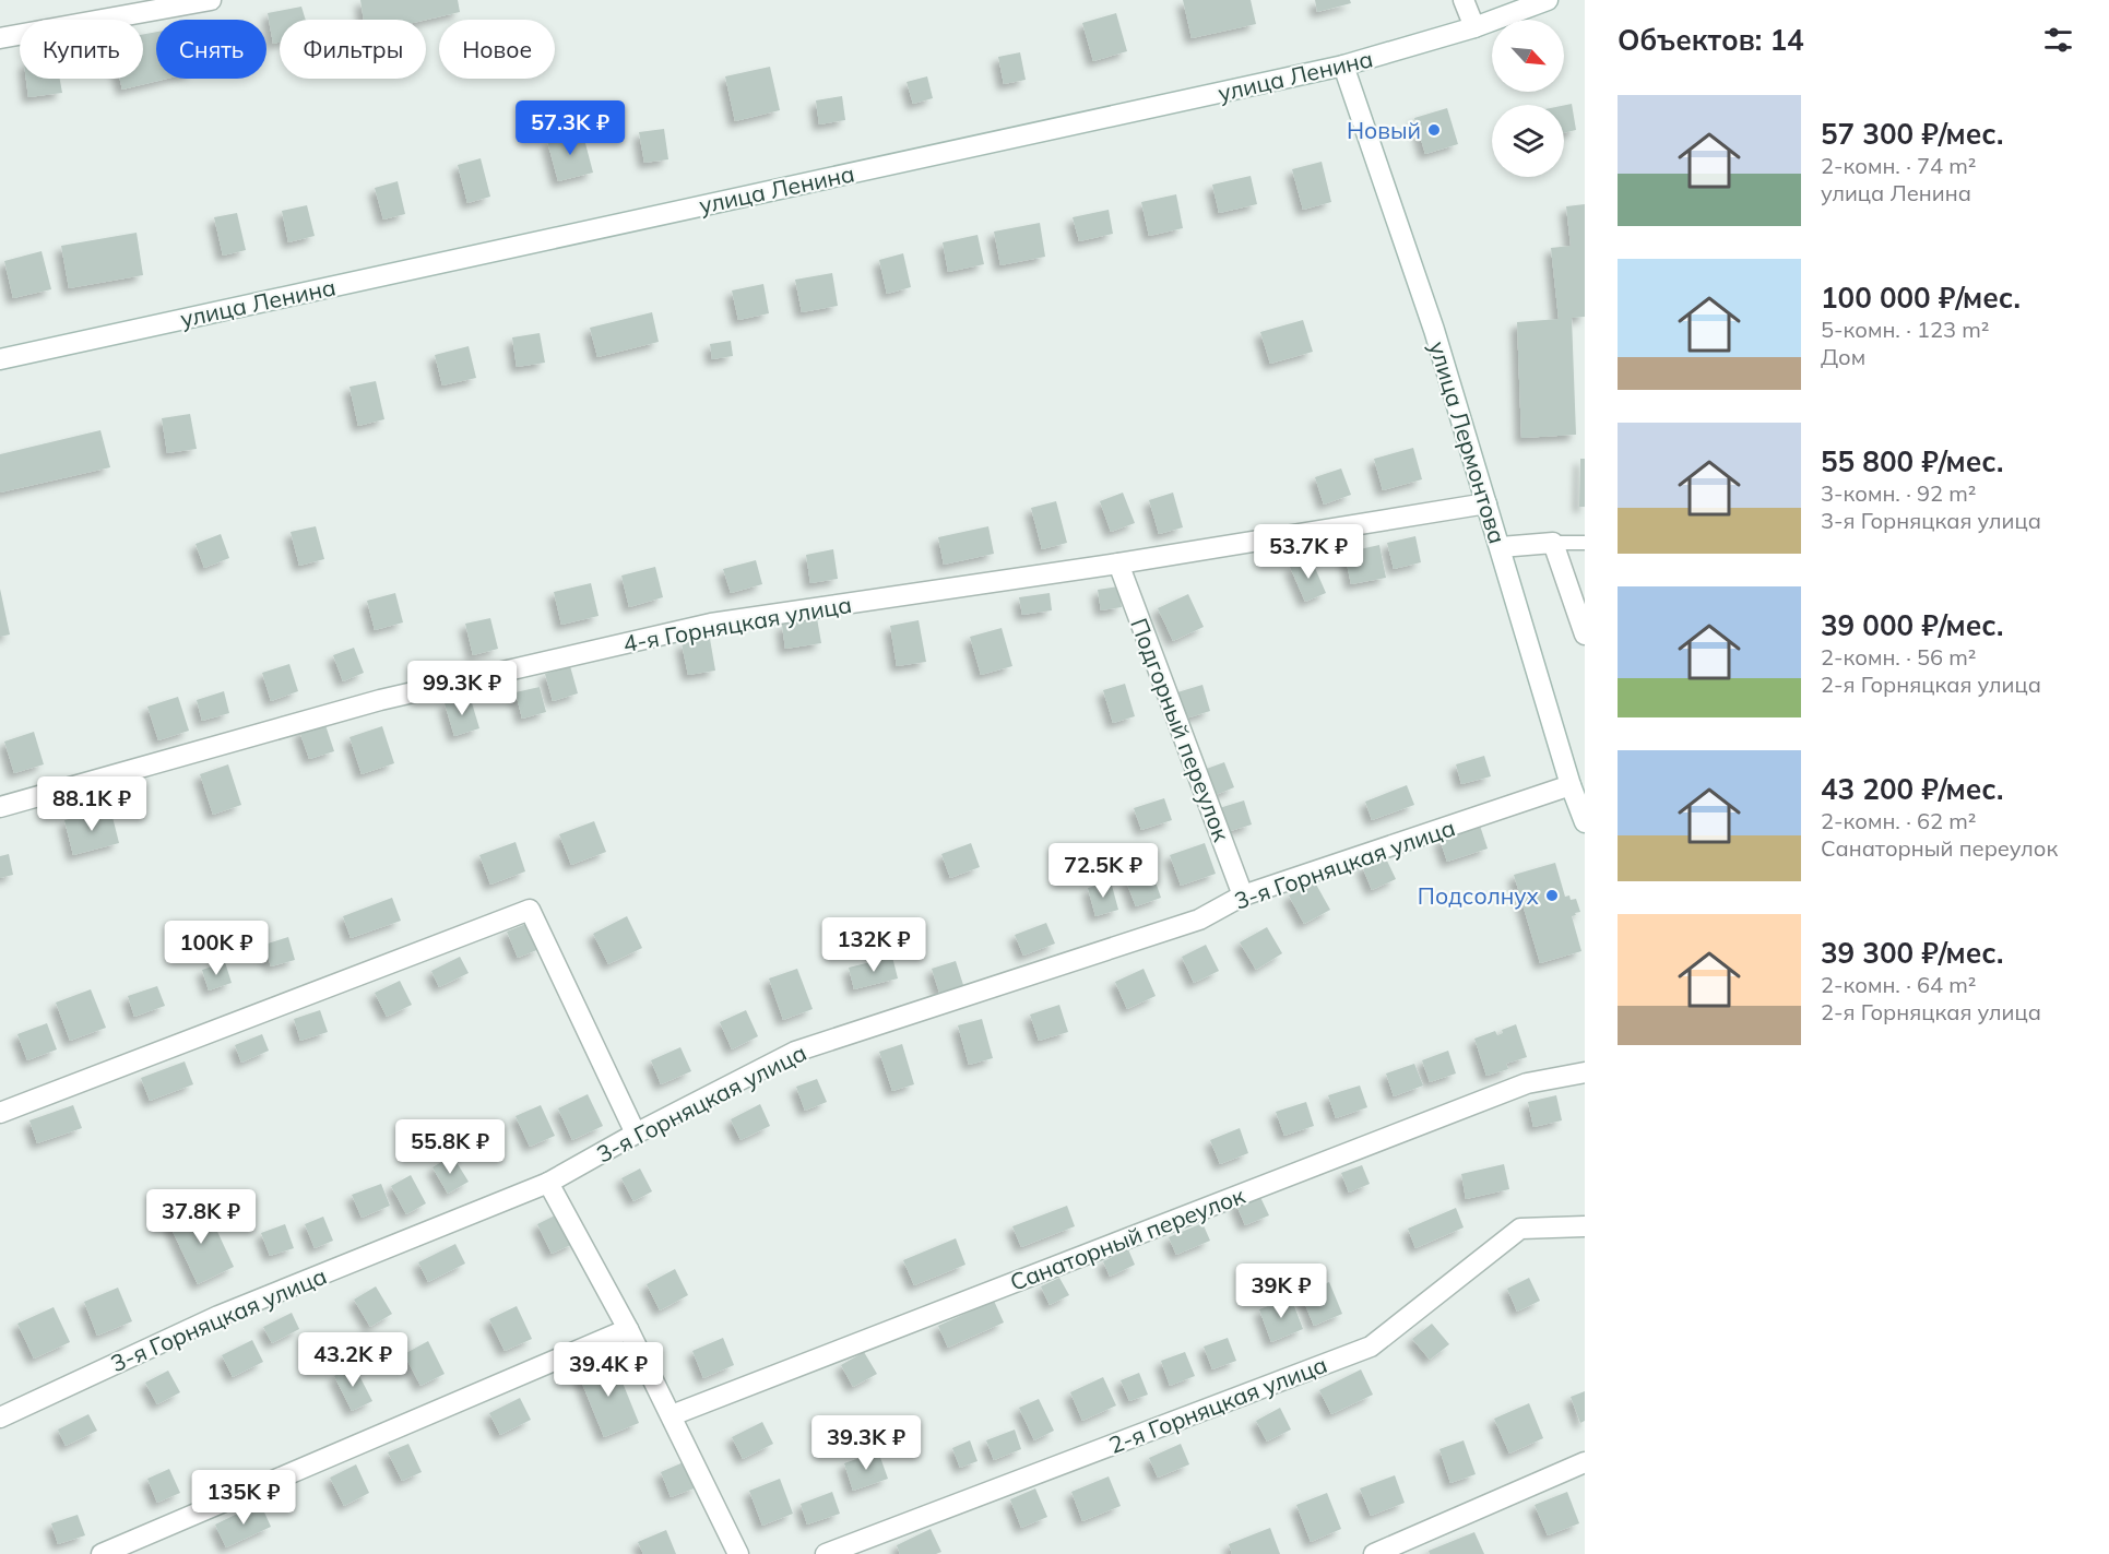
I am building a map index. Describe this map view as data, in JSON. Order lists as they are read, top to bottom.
{
  "streets": {
    "street": [
      "улица Ленина",
      "улица Лермонтова",
      "4-я Горняцкая улица",
      "Подгорный переулок",
      "3-я Горняцкая улица",
      "Санаторный переулок",
      "2-я Горняцкая улица"
    ]
  },
  "crossings": [
    ["улица Ленина", "улица Лермонтова"],
    ["улица Лермонтова", "4-я Горняцкая улица"],
    ["улица Лермонтова", "3-я Горняцкая улица"],
    ["4-я Горняцкая улица", "Подгорный переулок"],
    ["Подгорный переулок", "3-я Горняцкая улица"]
  ],
  "places": ["Новый", "Подсолнух"],
  "north": "bottom right",
  "page": {
    "heading": "Объектов: 14",
    "chip": [
      "Купить",
      "Снять",
      "Фильтры",
      "Новое"
    ],
    "list": [
      {
        "name": "57 300 ₽/мес.",
        "note": "2-комн. · 74 m² · улица Ленина"
      },
      {
        "name": "100 000 ₽/мес.",
        "note": "5-комн. · 123 m² · Дом"
      },
      {
        "name": "55 800 ₽/мес.",
        "note": "3-комн. · 92 m² · 3-я Горняцкая улица"
      },
      {
        "name": "39 000 ₽/мес.",
        "note": "2-комн. · 56 m² · 2-я Горняцкая улица"
      },
      {
        "name": "43 200 ₽/мес.",
        "note": "2-комн. · 62 m² · Санаторный переулок"
      },
      {
        "name": "39 300 ₽/мес.",
        "note": "2-комн. · 64 m² · 2-я Горняцкая улица"
      }
    ],
    "price": [
      "57.3K ₽",
      "53.7K ₽",
      "99.3K ₽",
      "88.1K ₽",
      "72.5K ₽",
      "132K ₽",
      "100K ₽",
      "55.8K ₽",
      "37.8K ₽",
      "39K ₽",
      "43.2K ₽",
      "39.4K ₽",
      "39.3K ₽",
      "135K ₽"
    ]
  }
}
